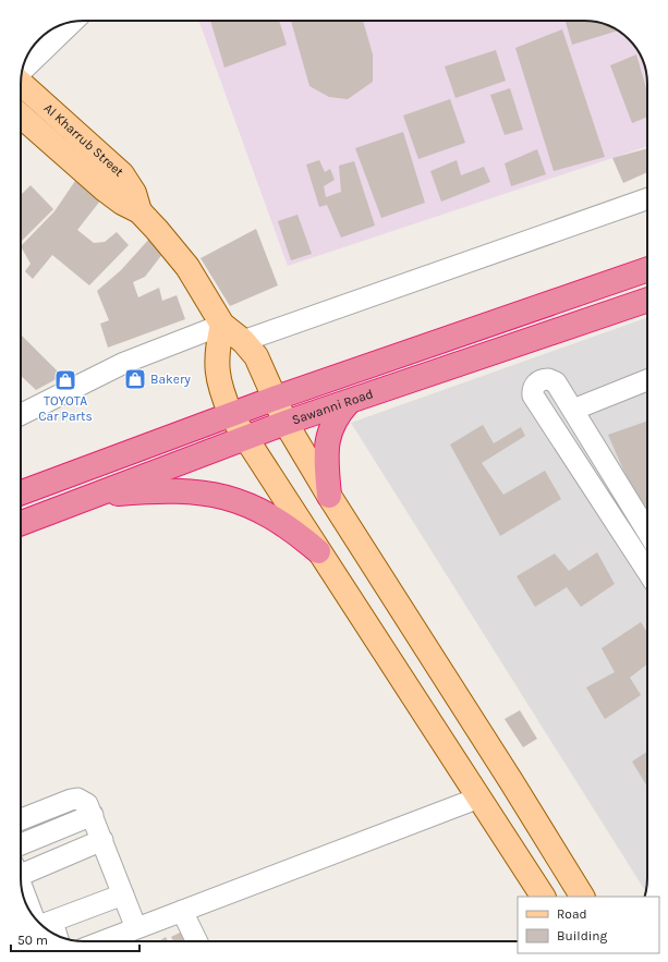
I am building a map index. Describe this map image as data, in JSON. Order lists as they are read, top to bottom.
{
  "streets": {
    "highway": ["Sawanni Road"],
    "main road": ["Al Kharrub Street"]
  },
  "places": {
    "shop": ["Bakery", "TOYOTA Car Parts"]
  },
  "legend": ["Road", "Building"],
  "scale_bar": "50 m"
}
